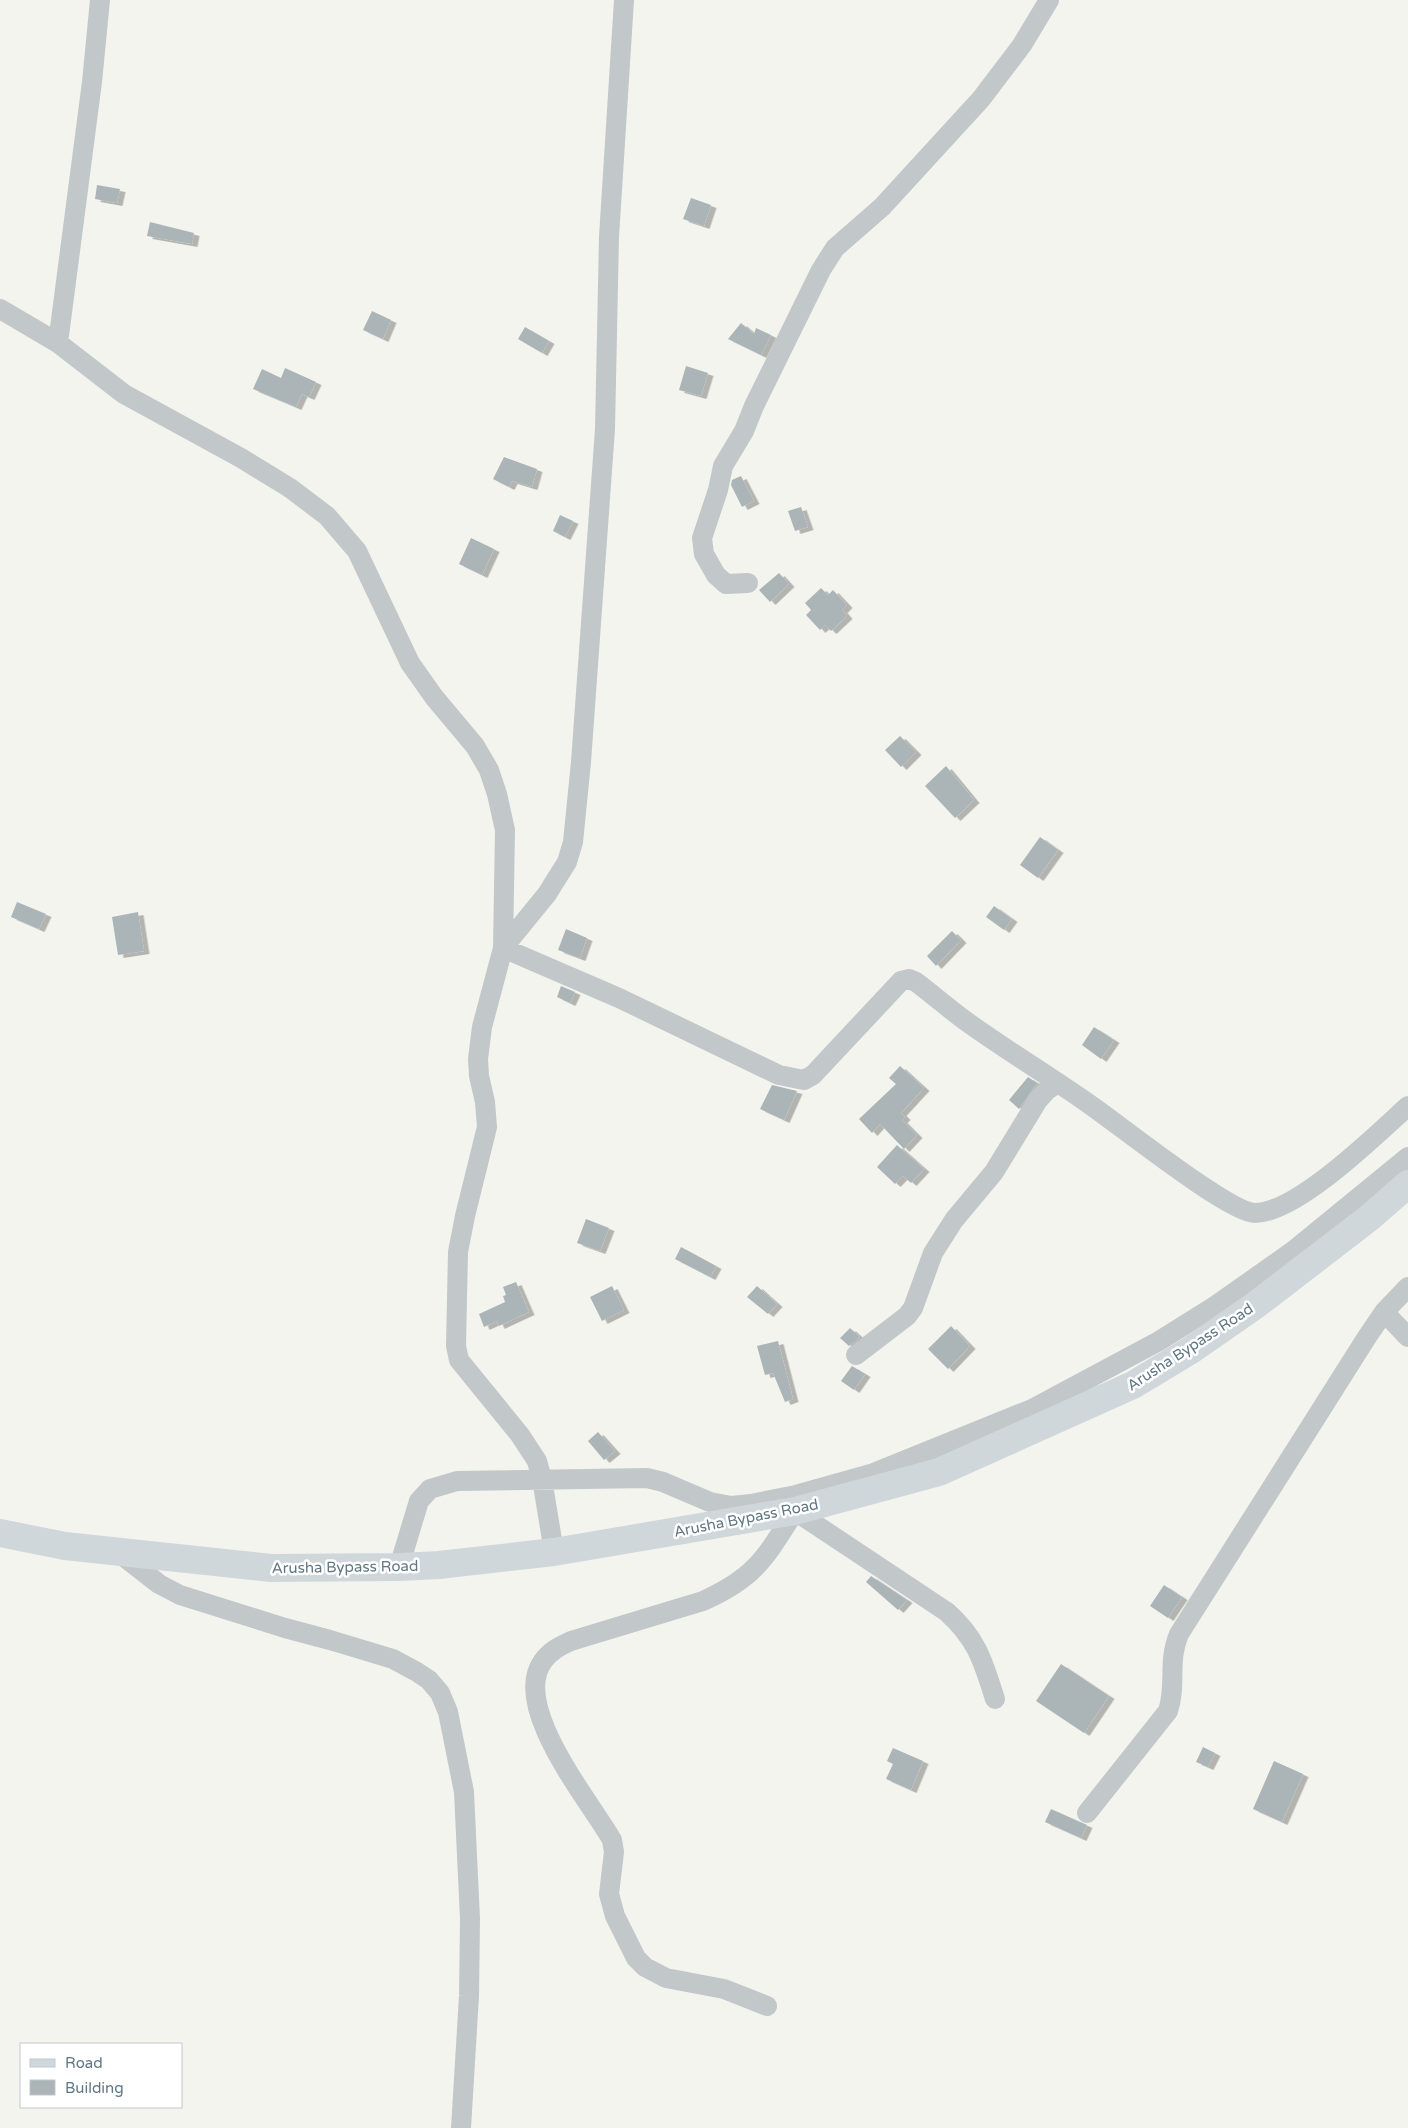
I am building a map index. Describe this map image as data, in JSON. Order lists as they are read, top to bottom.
{
  "streets": {
    "main road": ["Arusha Bypass Road"]
  },
  "legend": ["Road", "Building"]
}
